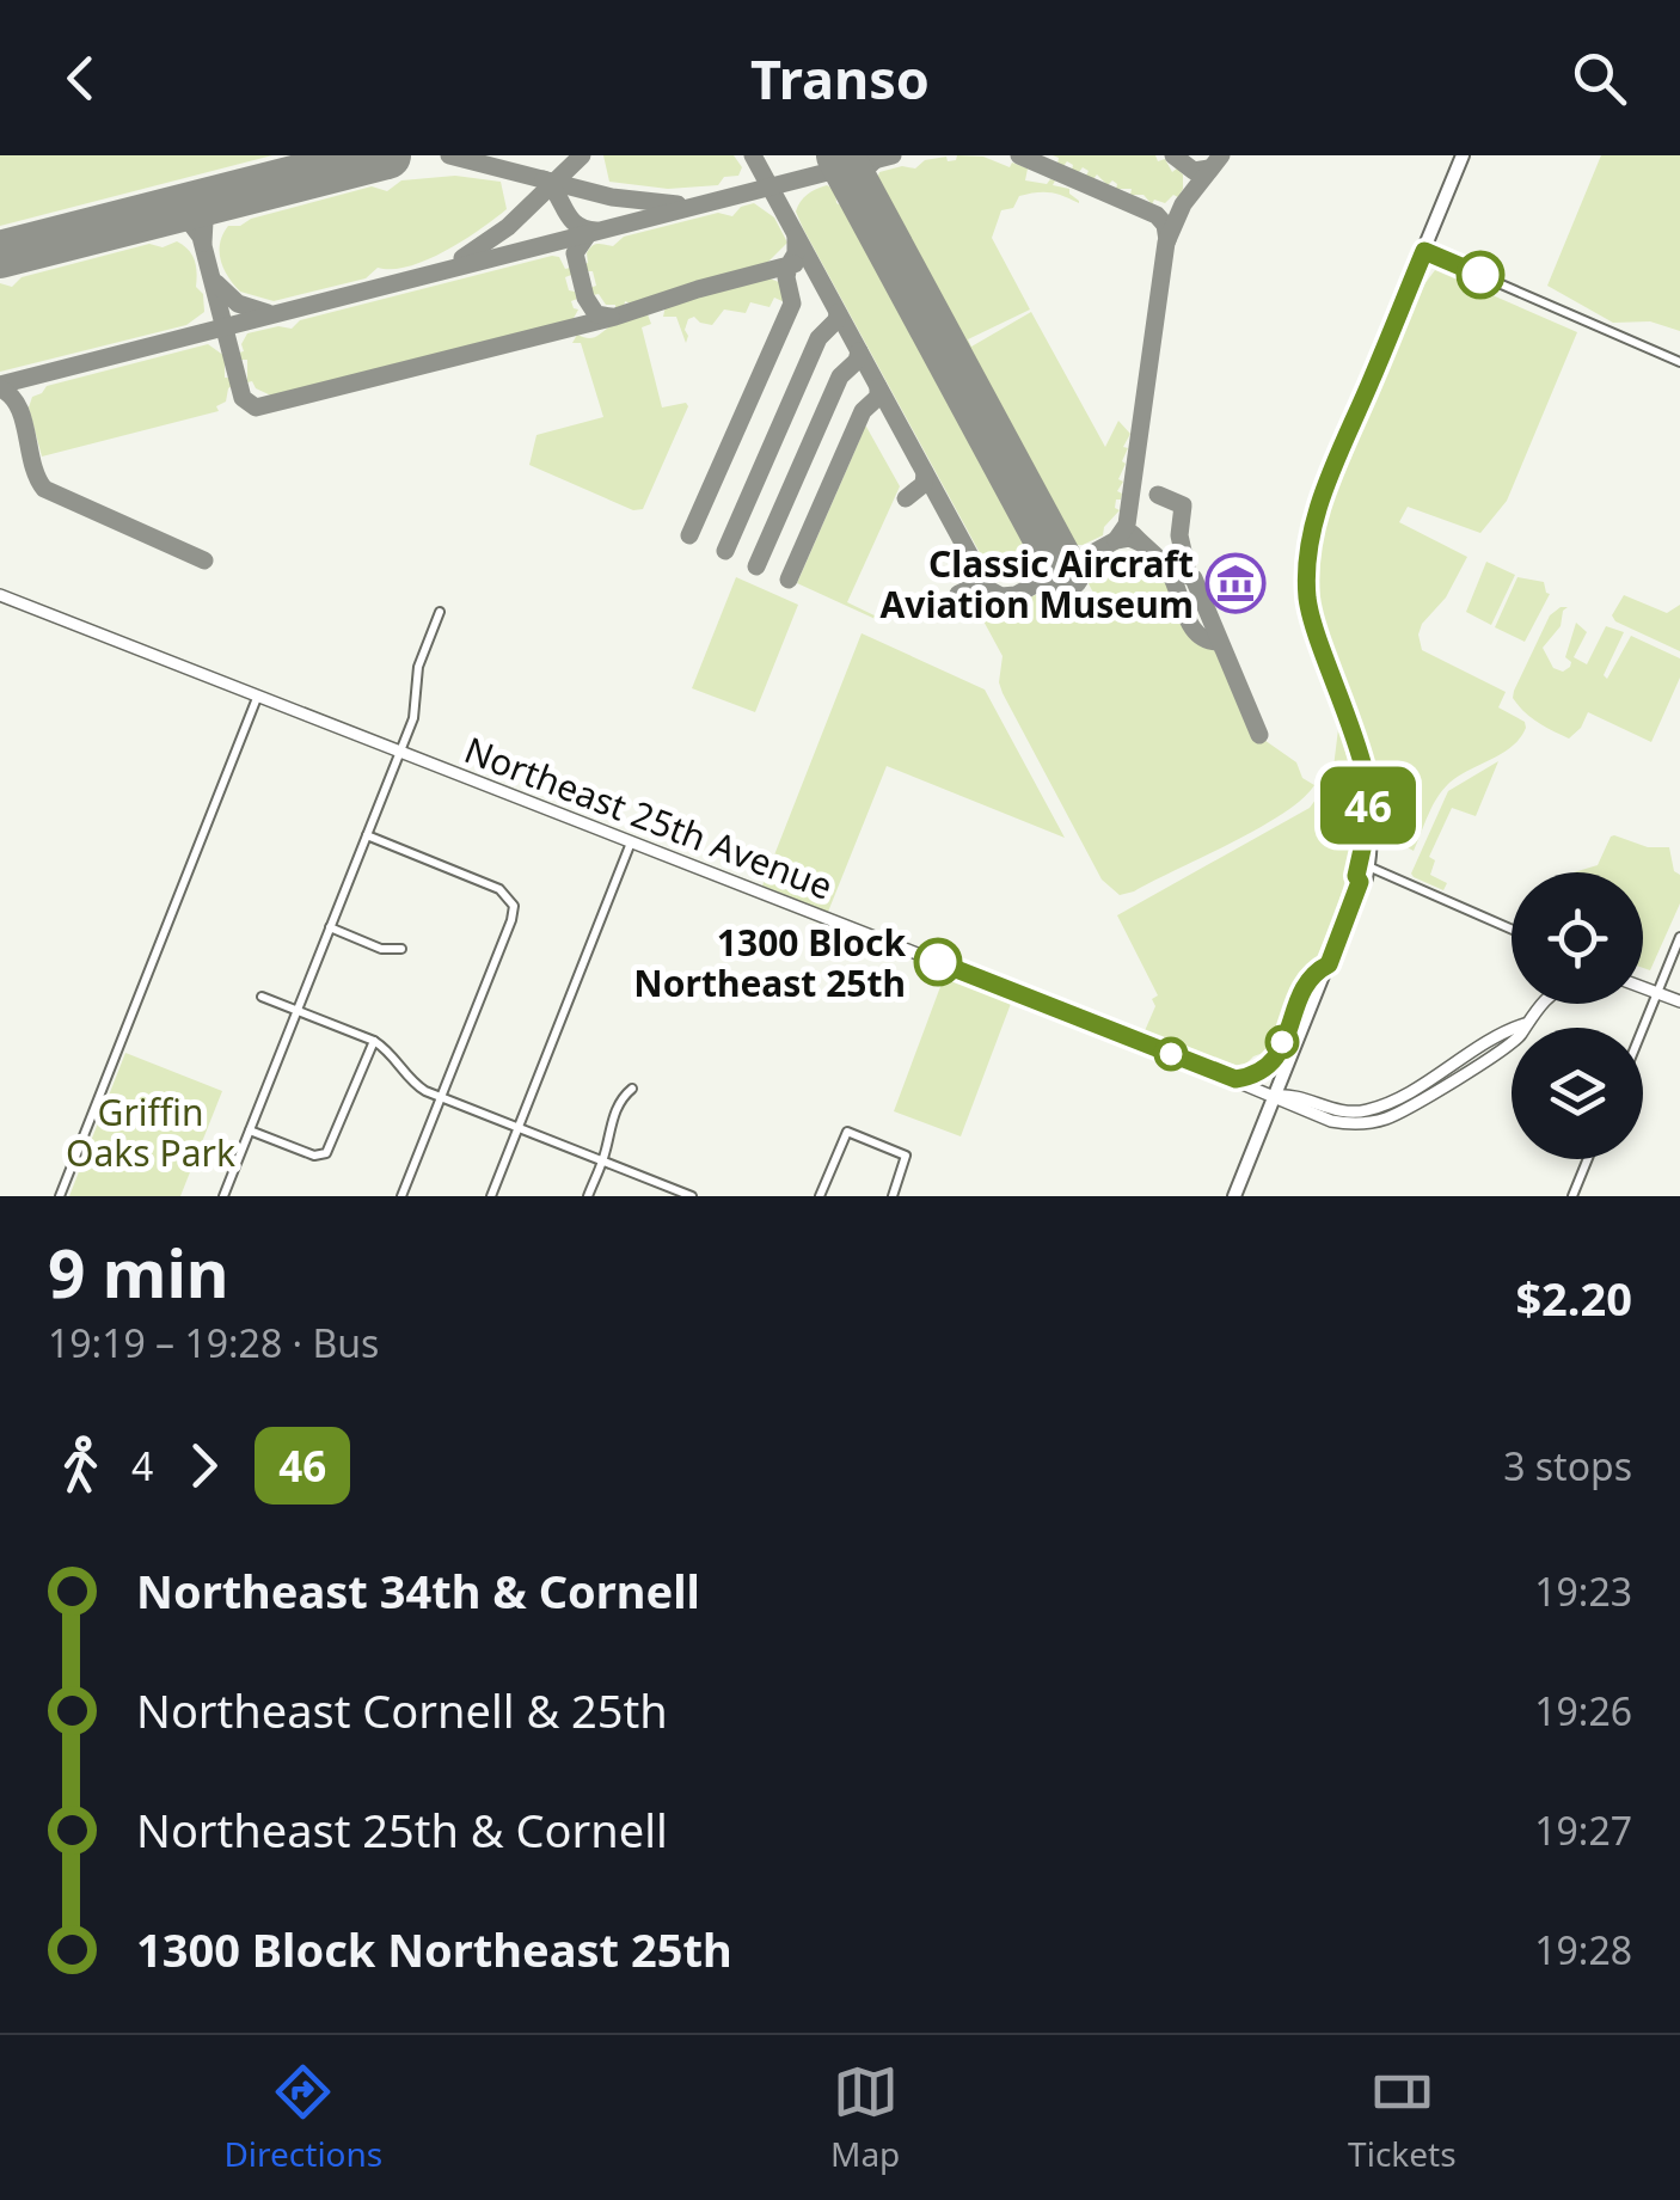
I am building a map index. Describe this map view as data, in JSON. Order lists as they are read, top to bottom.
{
  "streets": {
    "main road": ["Northeast 25th Avenue"]
  },
  "parks": ["Griffin Oaks Park"],
  "places": {
    "museum": ["Classic Aircraft Aviation Museum"],
    "other": ["1300 Block Northeast 25th"]
  },
  "lines": ["bus line 46"],
  "page": {
    "header": "Transo",
    "on_map": "46",
    "heading": ["9 min", "19:19 – 19:28 · Bus", "$2.20"],
    "legs": ["4", "46", "3 stops"],
    "list": [
      {
        "name": "Northeast 34th & Cornell",
        "value": "19:23"
      },
      {
        "name": "Northeast Cornell & 25th",
        "value": "19:26"
      },
      {
        "name": "Northeast 25th & Cornell",
        "value": "19:27"
      },
      {
        "name": "1300 Block Northeast 25th",
        "value": "19:28"
      }
    ],
    "tabs": ["Directions", "Map", "Tickets"]
  }
}
